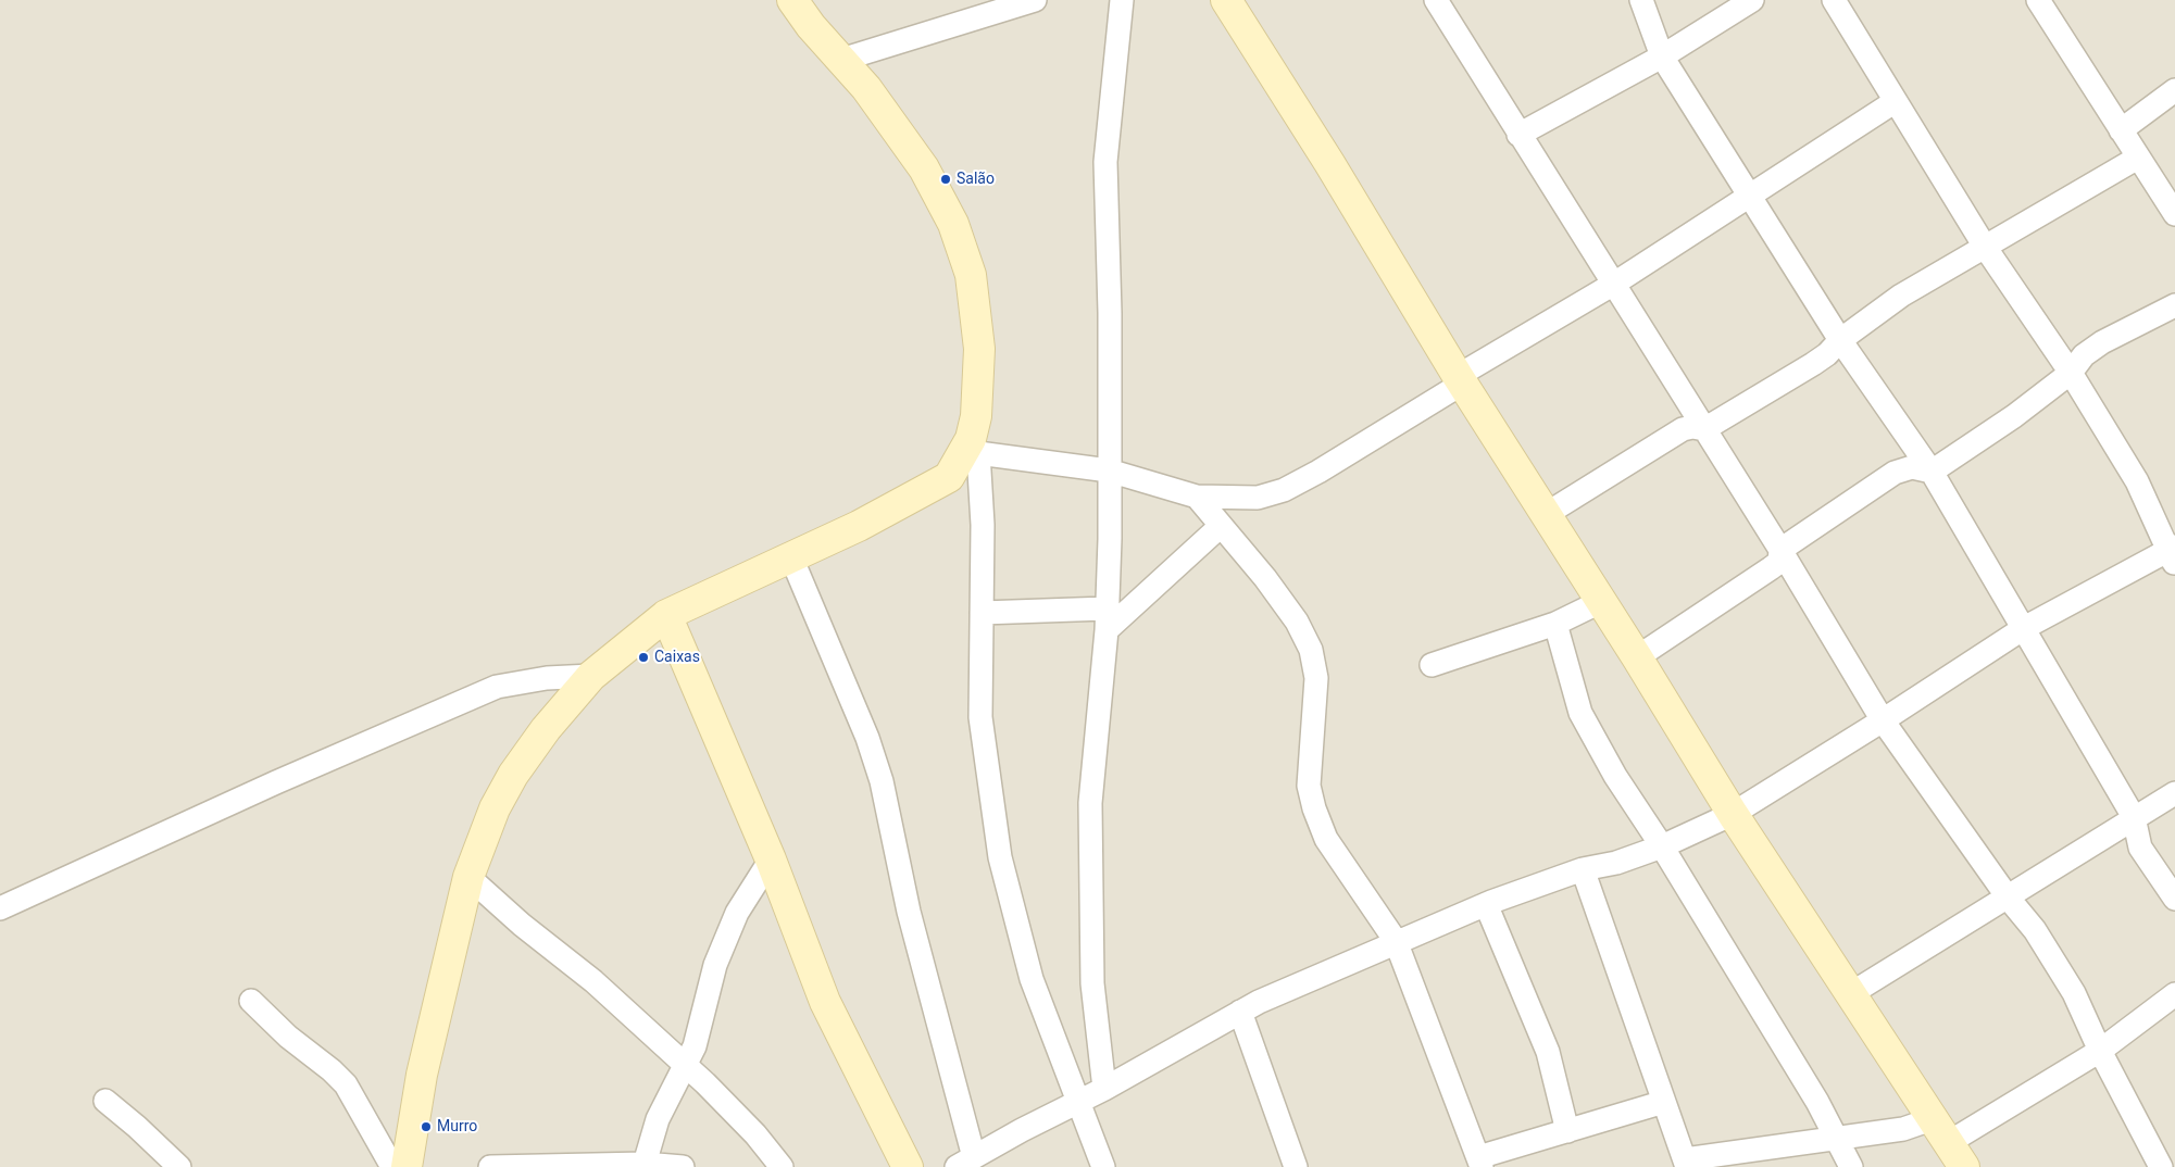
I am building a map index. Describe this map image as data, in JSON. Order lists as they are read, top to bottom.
{
  "places": ["Salão", "Caixas", "Murro"]
}
